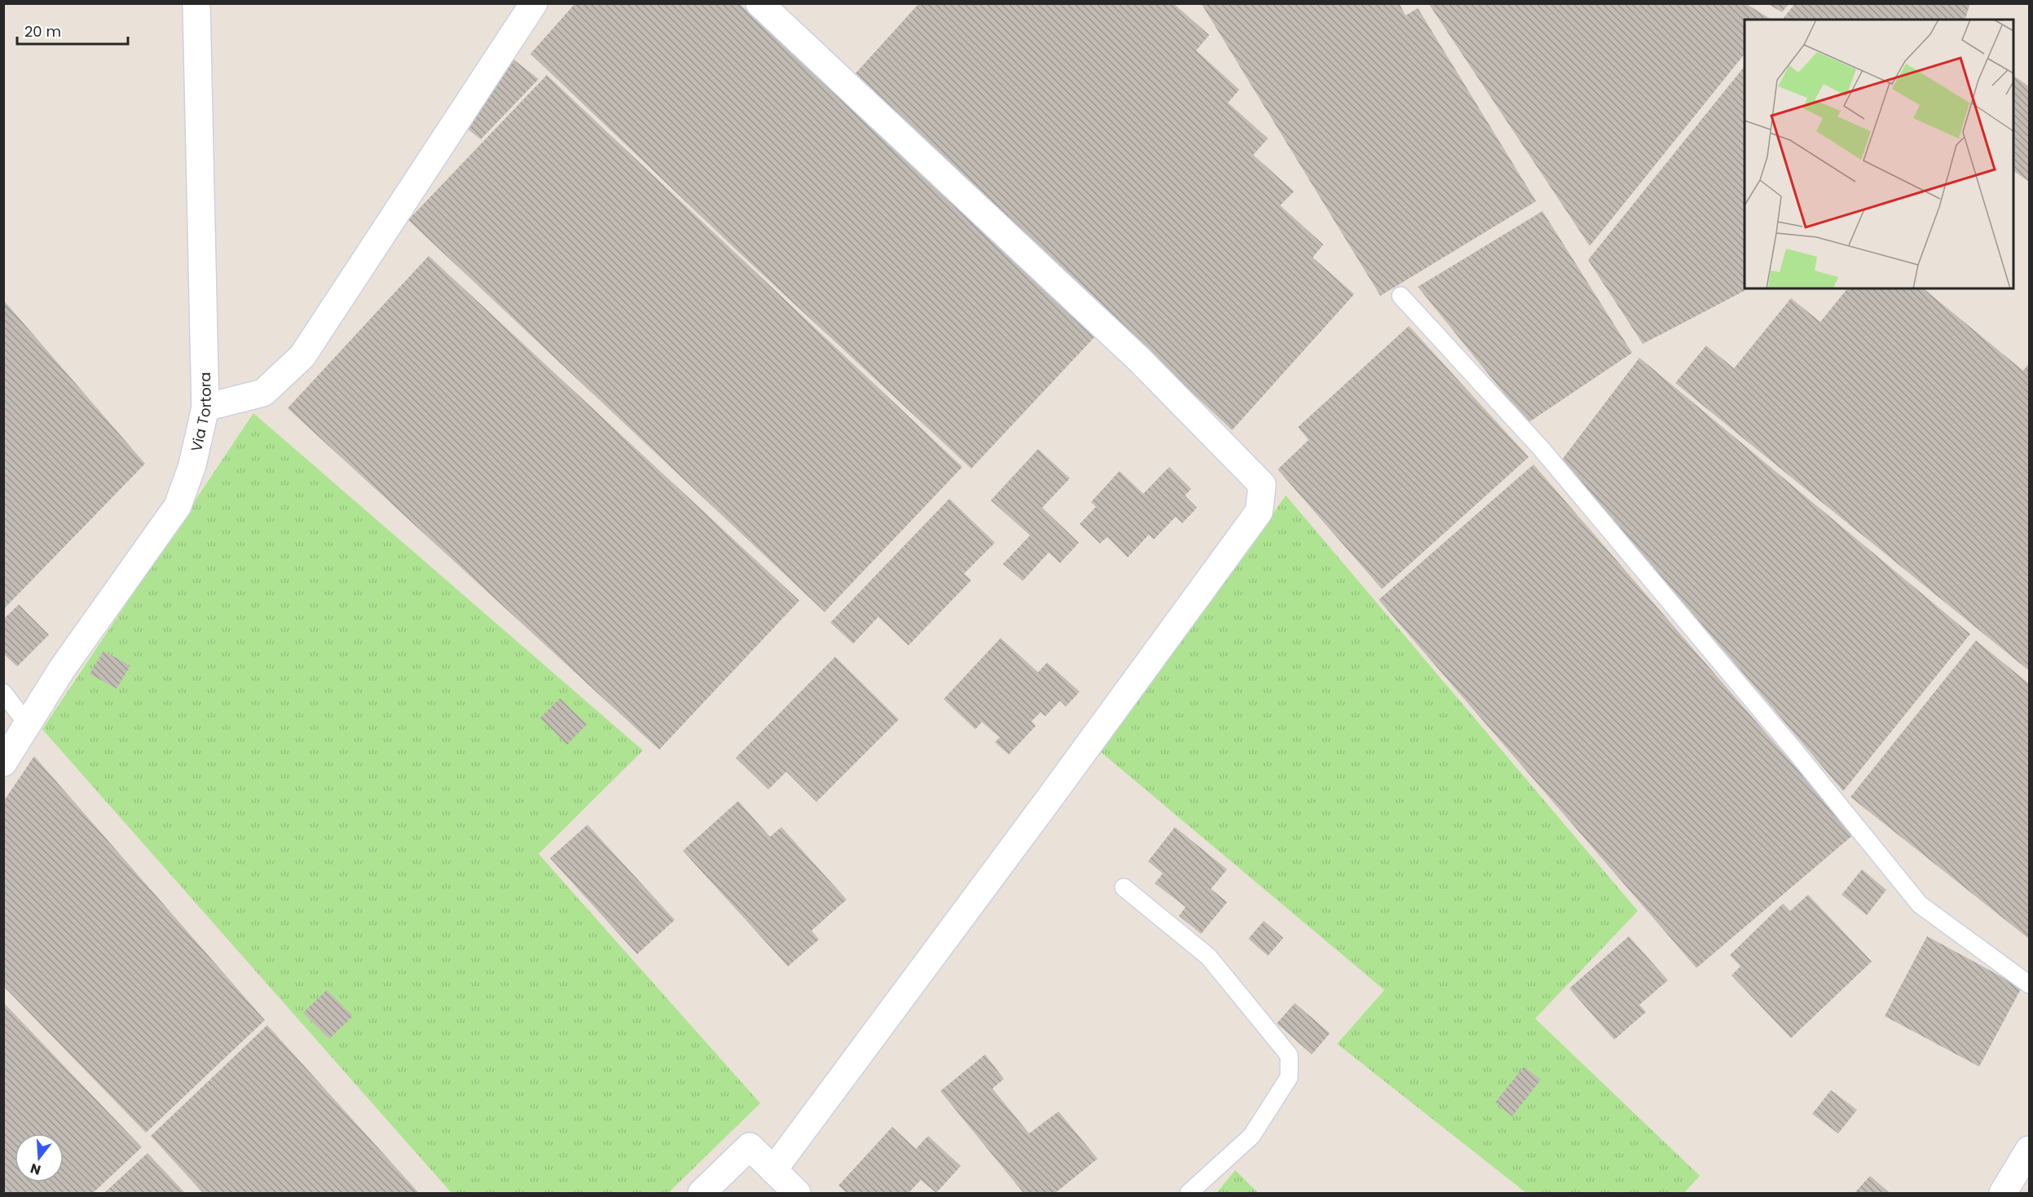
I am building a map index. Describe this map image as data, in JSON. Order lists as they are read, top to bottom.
{
  "streets": {
    "street": ["Via Tortora"]
  },
  "scale_bar": "20 m",
  "north": "bottom"
}
